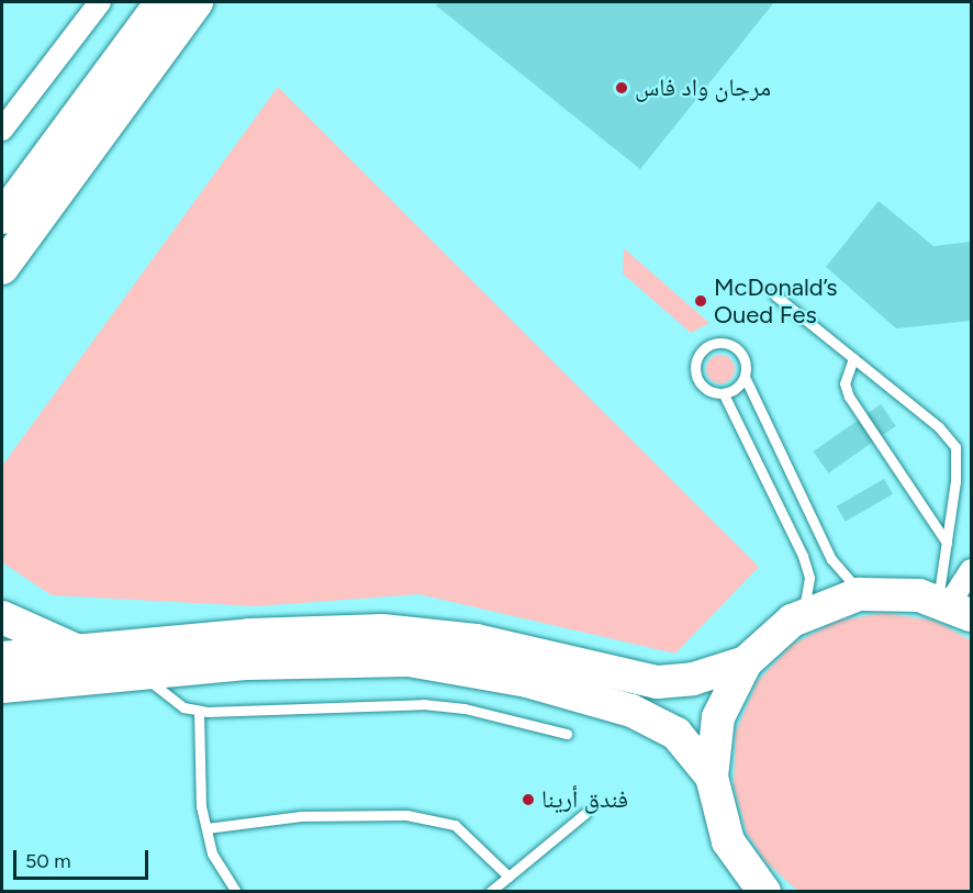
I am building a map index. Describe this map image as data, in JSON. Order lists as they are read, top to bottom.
{
  "places": ["مرجان واد فاس", "McDonald’s Oued Fes", "فندق أرينا"],
  "scale_bar": "50 m"
}
